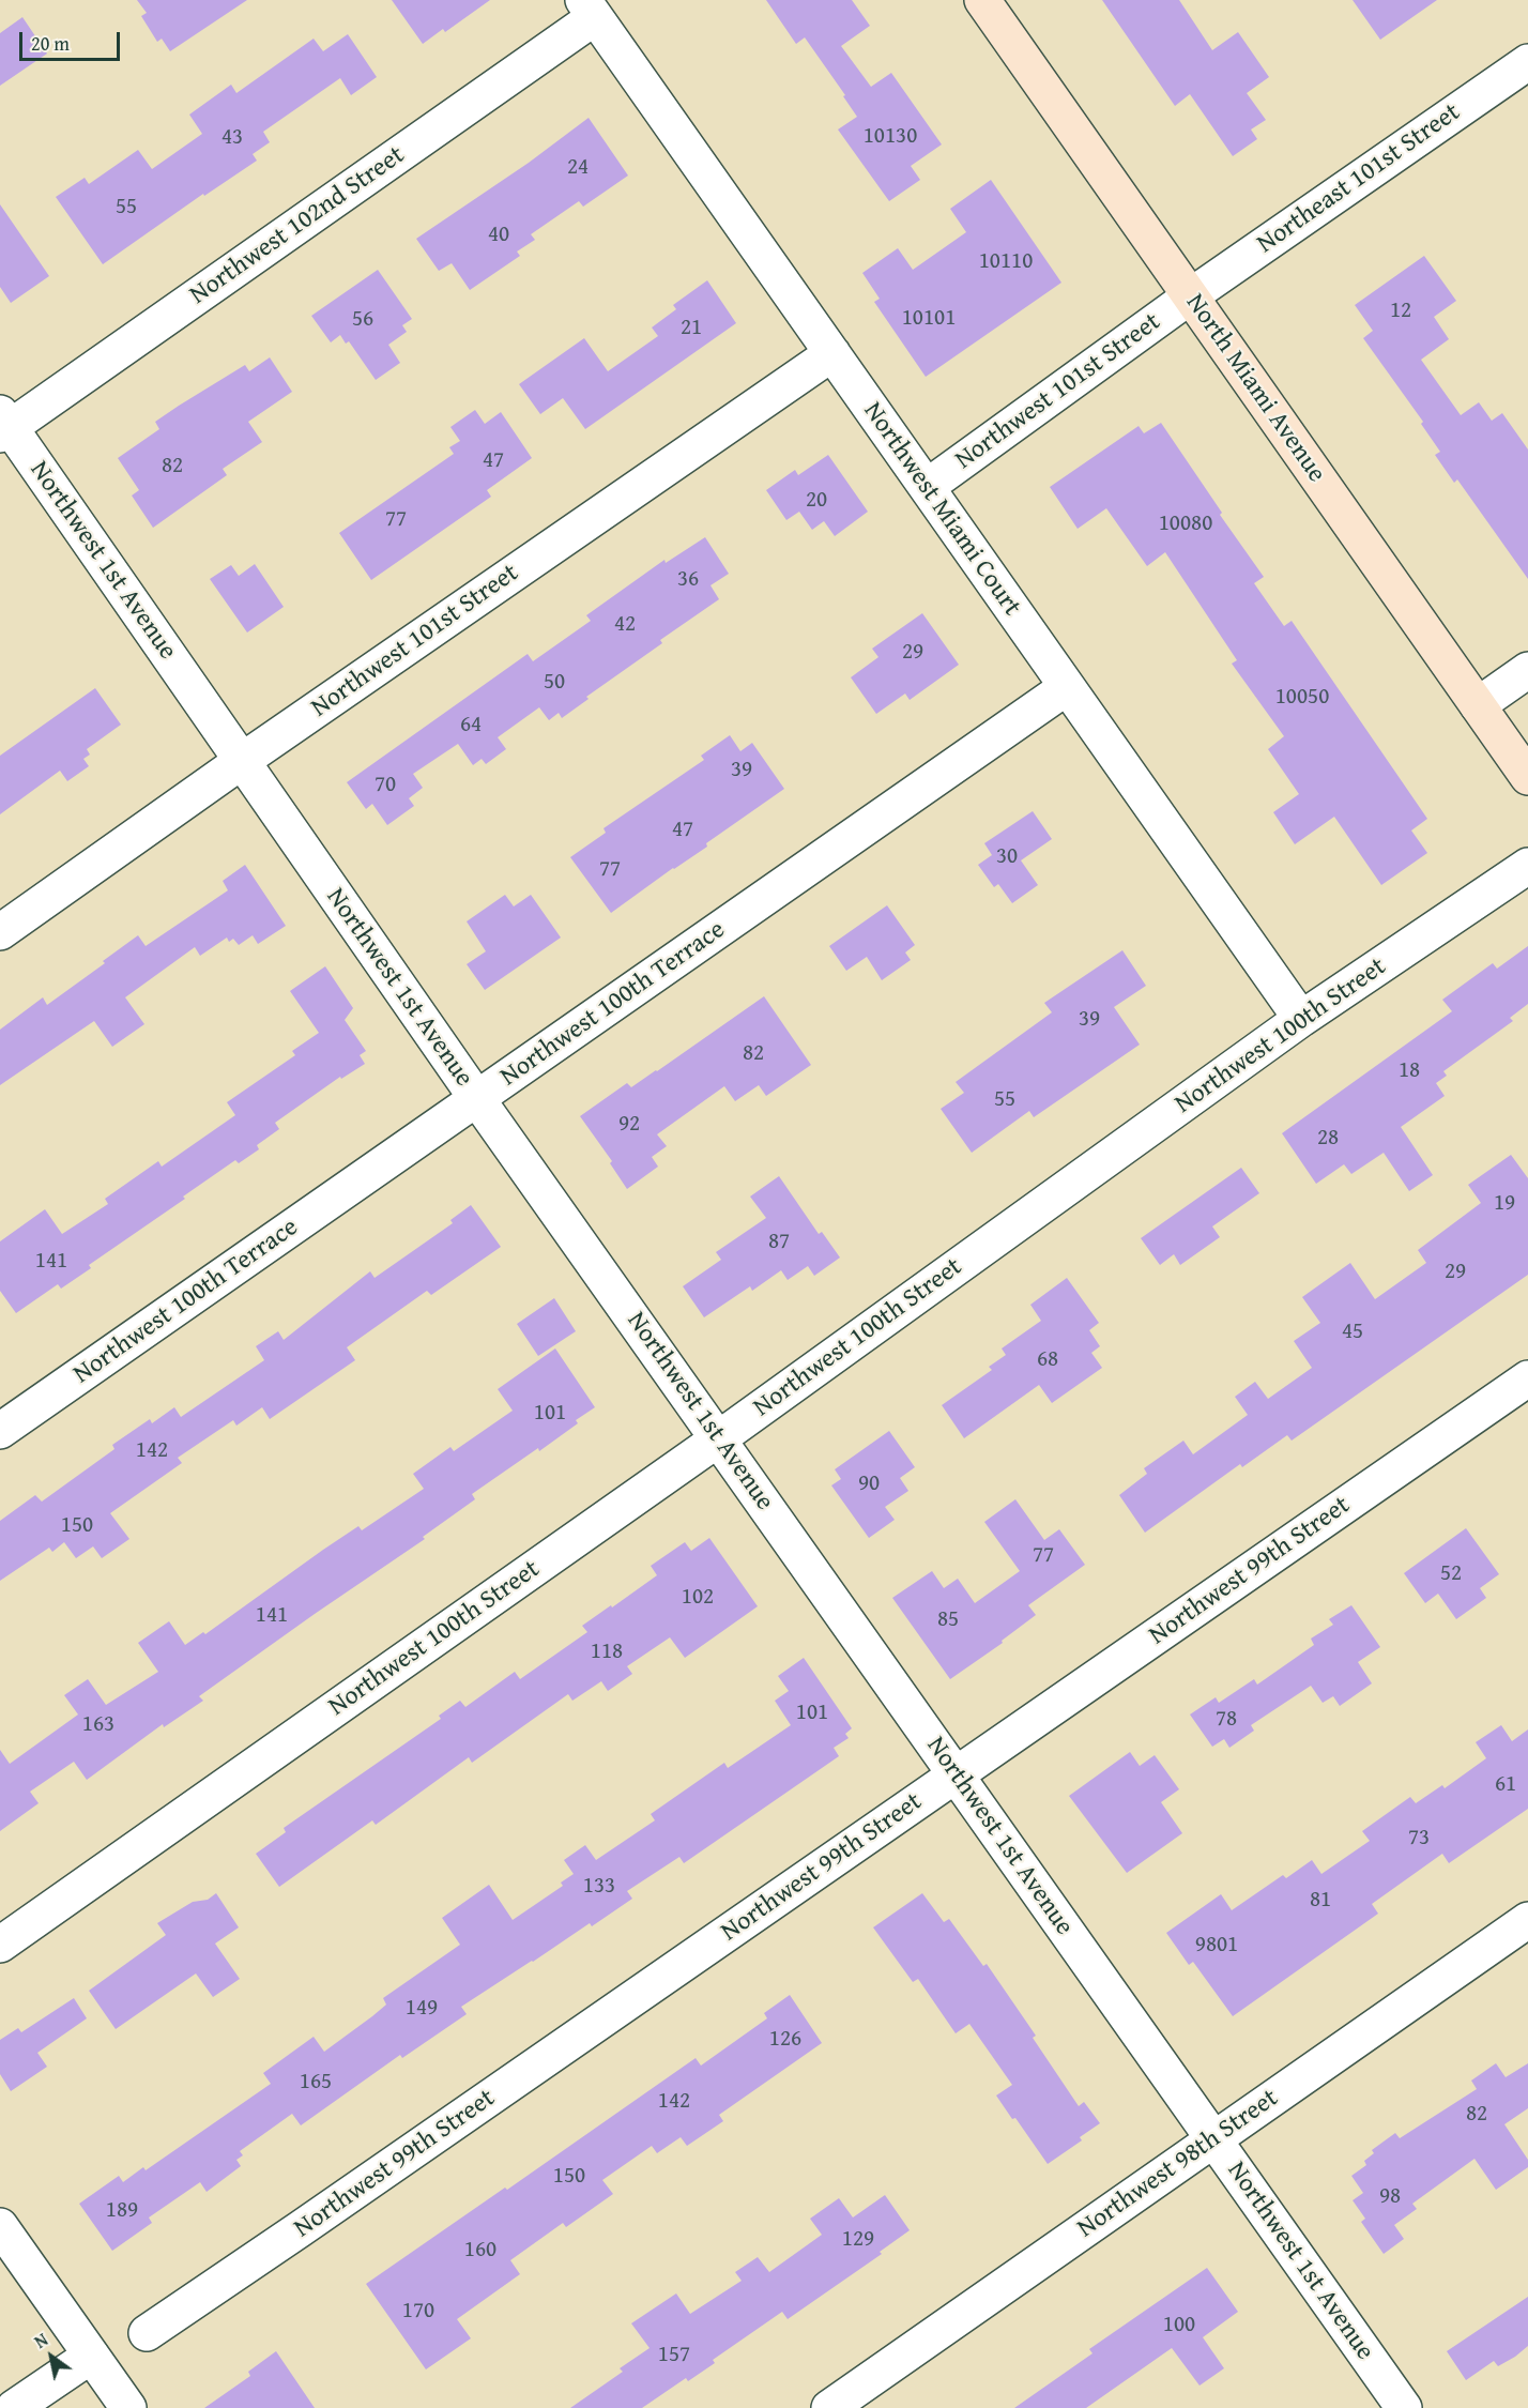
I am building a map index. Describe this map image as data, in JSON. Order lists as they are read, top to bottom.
{
  "streets": {
    "main road": ["North Miami Avenue"],
    "street": [
      "Northeast 101st Street",
      "Northwest 102nd Street",
      "Northwest 101st Street",
      "Northwest Miami Court",
      "Northwest 1st Avenue",
      "Northwest 100th Terrace",
      "Northwest 100th Street",
      "Northwest 99th Street",
      "Northwest 98th Street"
    ]
  },
  "crossings": [
    ["Northeast 101st Street", "North Miami Avenue"],
    ["Northeast 101st Street", "Northwest 101st Street"],
    ["Northwest 102nd Street", "Northwest Miami Court"],
    ["Northwest 102nd Street", "Northwest 1st Avenue"],
    ["North Miami Avenue", "Northwest 101st Street"],
    ["Northwest 101st Street", "Northwest Miami Court"],
    ["Northwest 101st Street", "Northwest 1st Avenue"],
    ["Northwest Miami Court", "Northwest 100th Terrace"],
    ["Northwest Miami Court", "Northwest 100th Street"],
    ["Northwest 1st Avenue", "Northwest 100th Terrace"],
    ["Northwest 1st Avenue", "Northwest 100th Street"],
    ["Northwest 1st Avenue", "Northwest 99th Street"],
    ["Northwest 1st Avenue", "Northwest 98th Street"]
  ],
  "house_numbers": [
    "10130",
    "43",
    "24",
    "55",
    "40",
    "10110",
    "12",
    "10101",
    "56",
    "21",
    "47",
    "82",
    "20",
    "77",
    "10080",
    "36",
    "42",
    "29",
    "50",
    "10050",
    "64",
    "39",
    "70",
    "47",
    "30",
    "77",
    "39",
    "82",
    "18",
    "55",
    "92",
    "28",
    "19",
    "87",
    "141",
    "29",
    "45",
    "68",
    "101",
    "142",
    "90",
    "150",
    "77",
    "52",
    "102",
    "141",
    "85",
    "118",
    "101",
    "78",
    "163",
    "61",
    "73",
    "133",
    "81",
    "9801",
    "149",
    "126",
    "165",
    "142",
    "82",
    "150",
    "98",
    "189",
    "129",
    "160",
    "170",
    "100",
    "157"
  ],
  "scale_bar": "20 m",
  "north": "top left"
}
